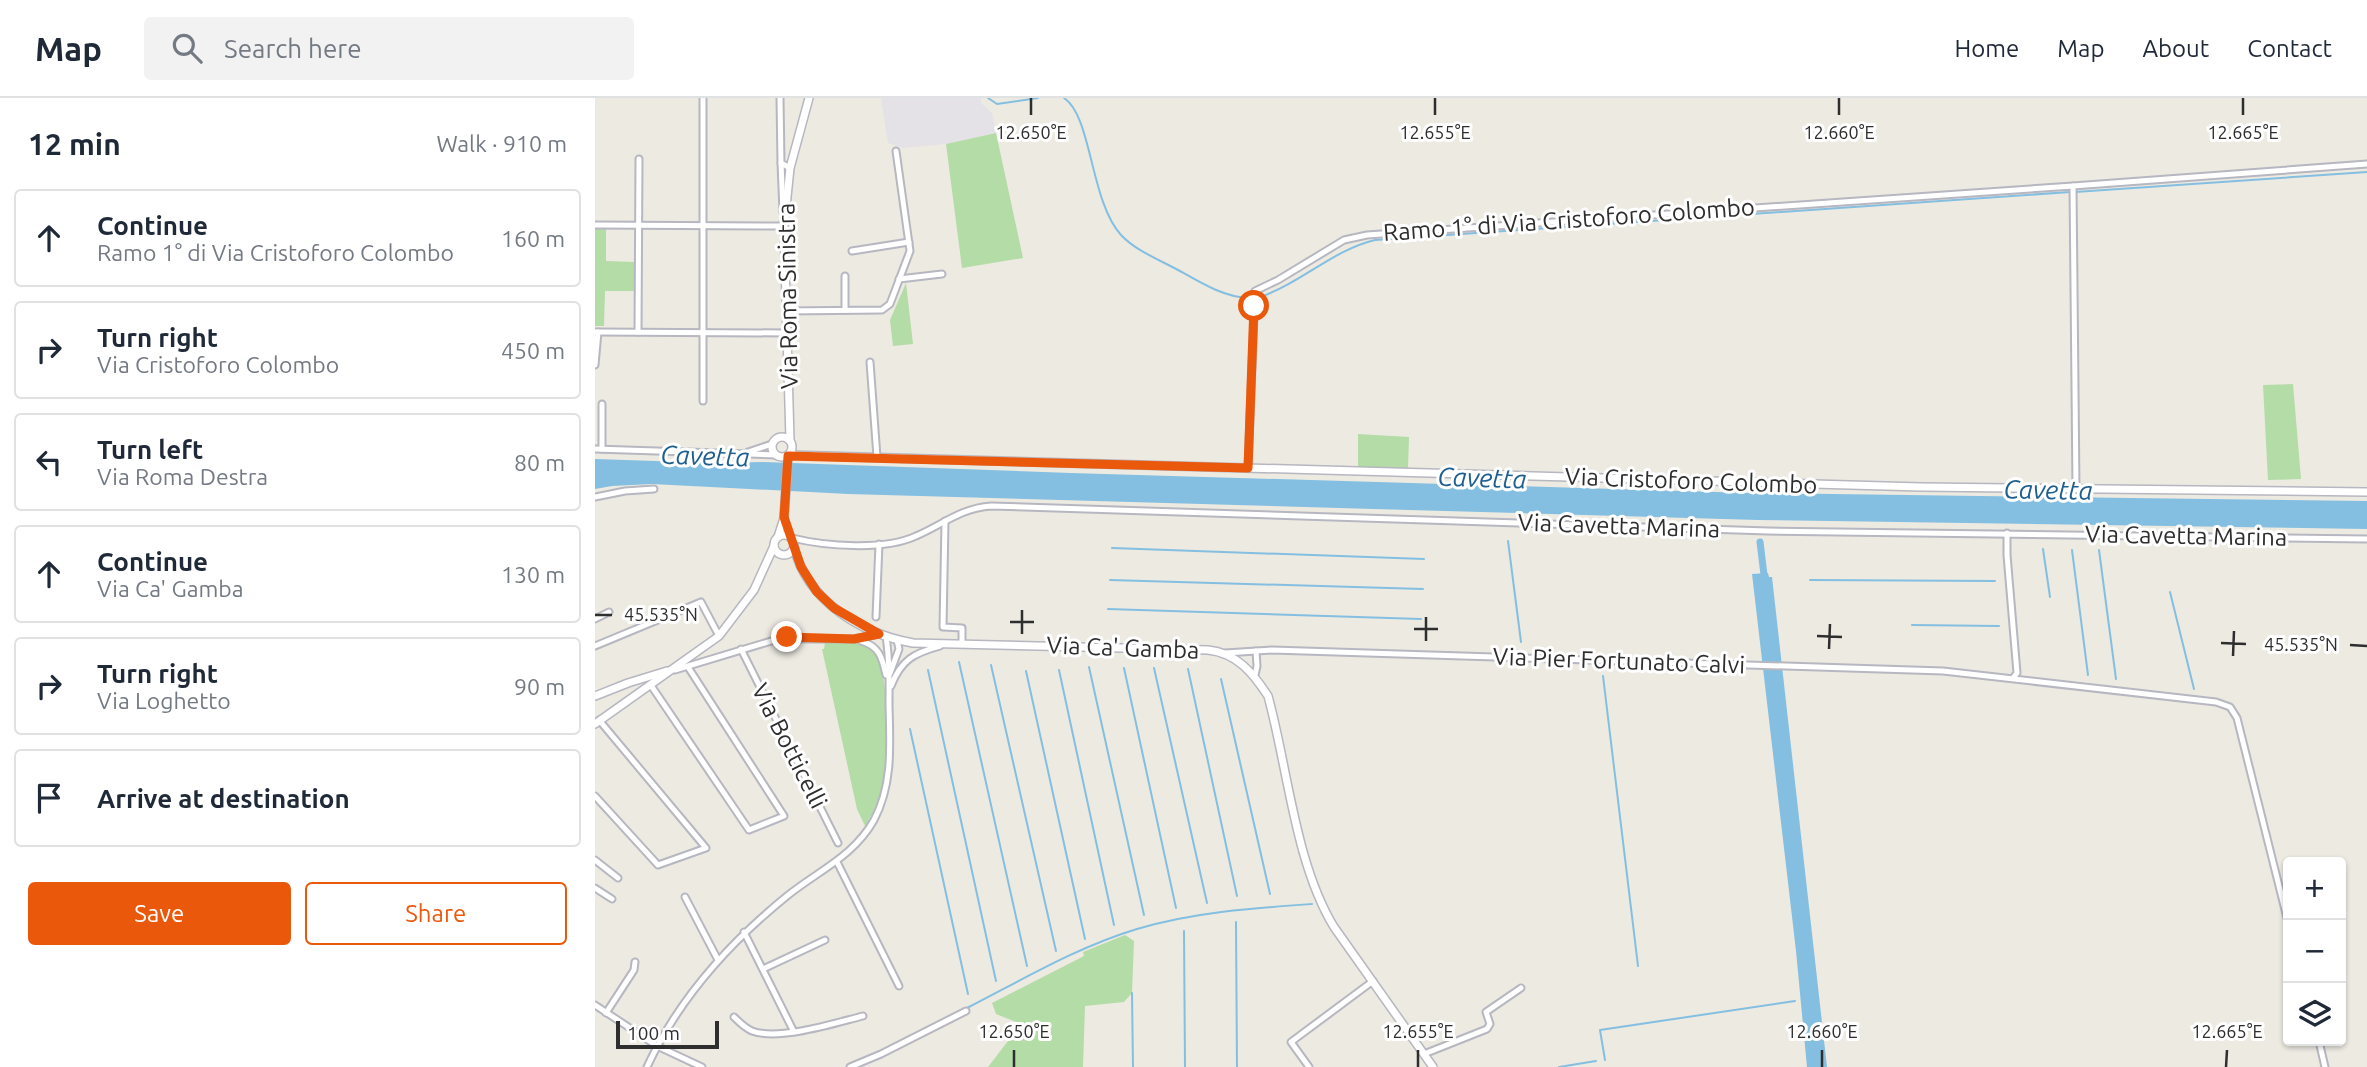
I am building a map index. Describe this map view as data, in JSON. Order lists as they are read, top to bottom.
{
  "streets": {
    "street": [
      "Ramo 1° di Via Cristoforo Colombo",
      "Via Roma Sinistra",
      "Via Cristoforo Colombo",
      "Via Cavetta Marina",
      "Via Ca' Gamba",
      "Via Pier Fortunato Calvi",
      "Via Botticelli"
    ]
  },
  "crossings": [
    ["Ramo 1° di Via Cristoforo Colombo", "Via Cristoforo Colombo"],
    ["Via Roma Sinistra", "Via Cristoforo Colombo"],
    ["Via Cavetta Marina", "Via Ca' Gamba"],
    ["Via Ca' Gamba", "Via Pier Fortunato Calvi"]
  ],
  "water": ["Cavetta"],
  "scale_bar": "100 m",
  "page": {
    "header": "Map",
    "search": "Search here",
    "nav": [
      "Home",
      "Map",
      "About",
      "Contact"
    ],
    "heading": ["12 min", "Walk · 910 m"],
    "list": [
      ["Continue", "Ramo 1° di Via Cristoforo Colombo", "160 m"],
      ["Turn right", "Via Cristoforo Colombo", "450 m"],
      ["Turn left", "Via Roma Destra", "80 m"],
      ["Continue", "Via Ca' Gamba", "130 m"],
      ["Turn right", "Via Loghetto", "90 m"],
      "Arrive at destination"
    ],
    "map_buttons": ["+", "−"],
    "buttons": ["Save", "Share"],
    "scale": "100 m"
  },
  "coordinates": [
    "12.650°E",
    "12.655°E",
    "12.660°E",
    "12.665°E",
    "45.535°N"
  ]
}
